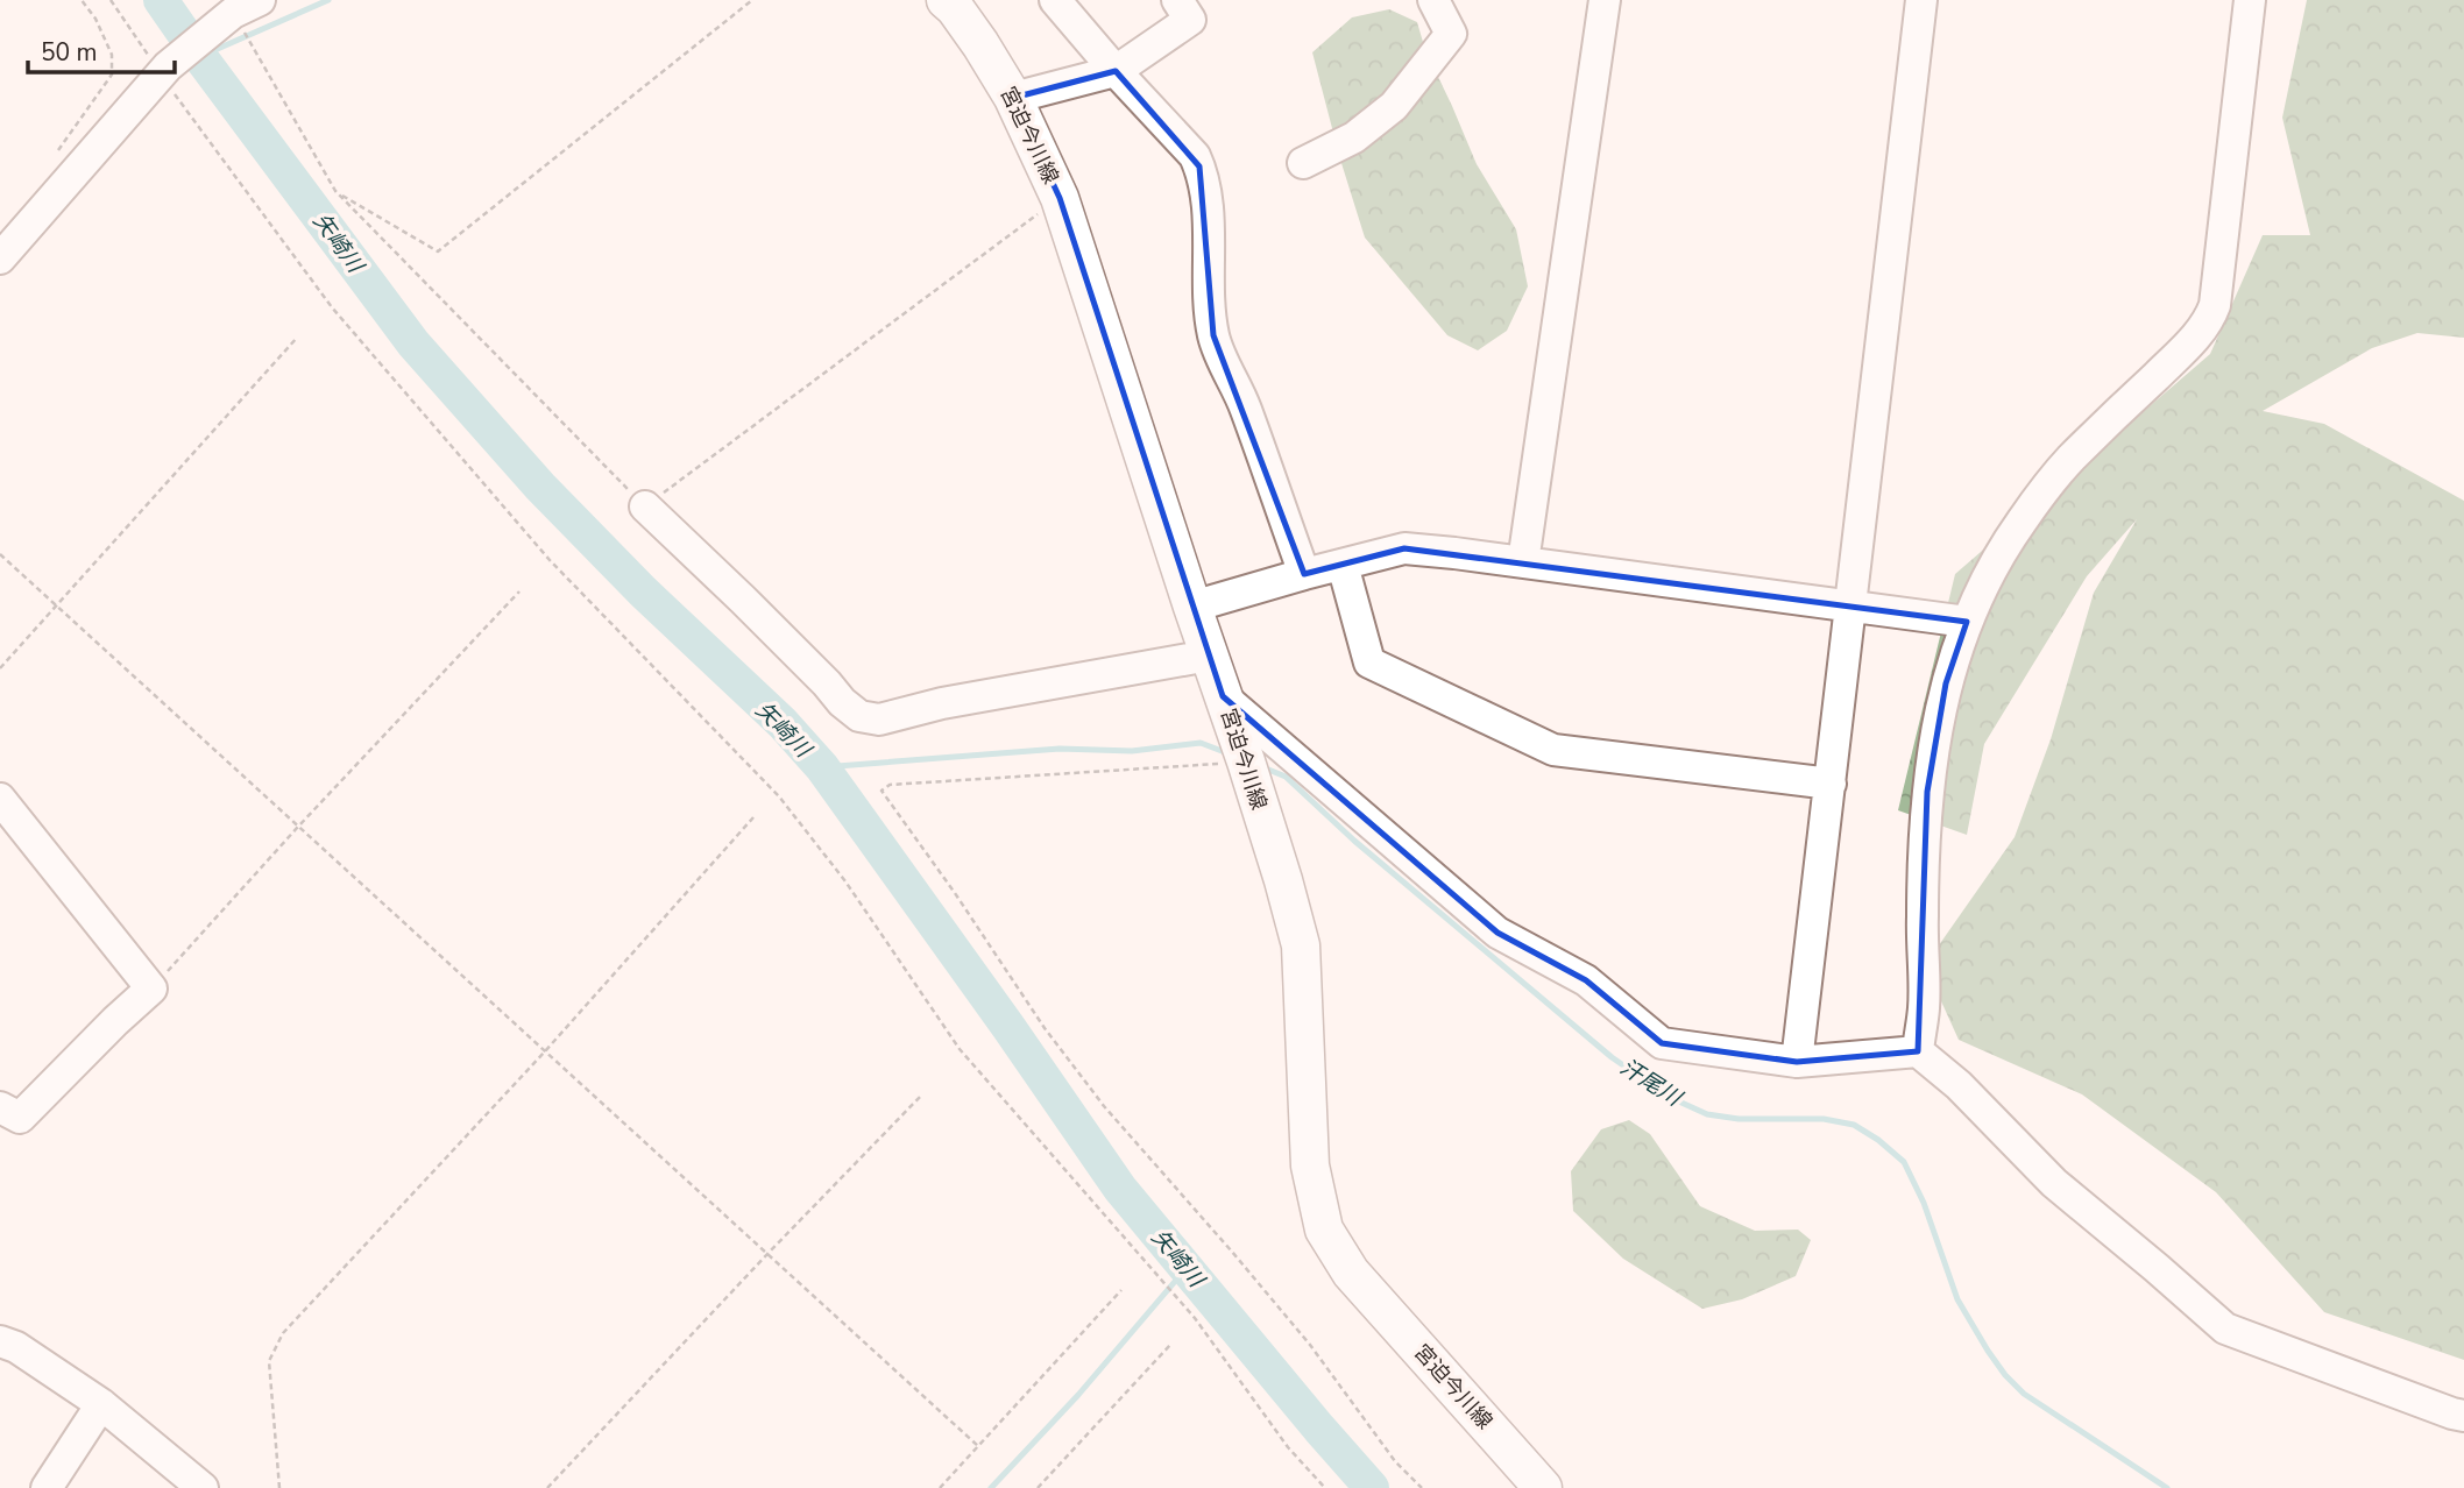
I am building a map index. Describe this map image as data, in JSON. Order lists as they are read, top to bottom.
{
  "streets": {
    "main road": ["宮迫今川線"]
  },
  "water": ["矢崎川", "汗尾川"],
  "scale_bar": "50 m"
}
